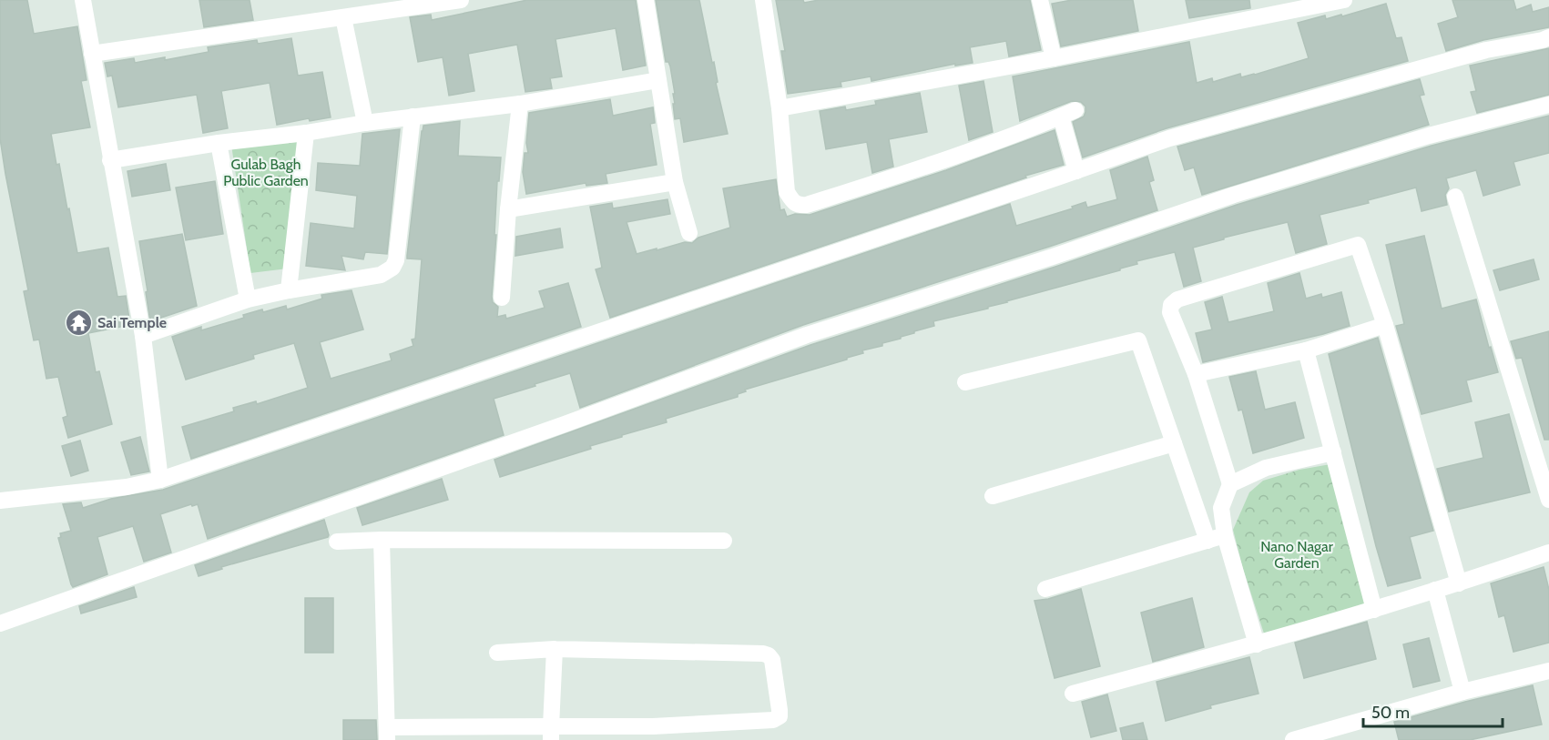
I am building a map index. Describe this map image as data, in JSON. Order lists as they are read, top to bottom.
{
  "parks": ["Gulab Bagh Public Garden", "Nano Nagar Garden"],
  "places": {
    "temple": ["Sai Temple"]
  },
  "scale_bar": "50 m"
}
